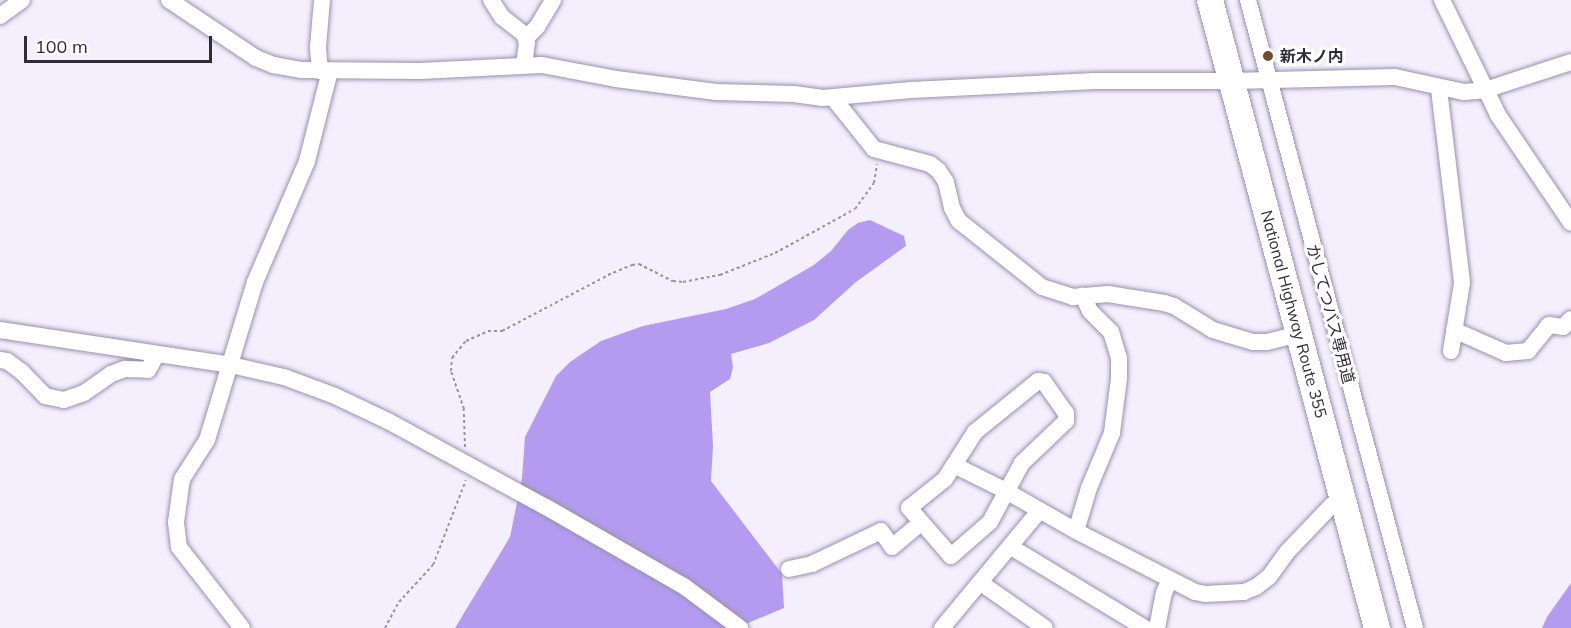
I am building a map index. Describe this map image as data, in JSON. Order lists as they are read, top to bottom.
{
  "streets": {
    "highway": ["National Highway Route 355"],
    "street": ["かしてつバス専用道"]
  },
  "places": ["新木ノ内"],
  "scale_bar": "100 m"
}
